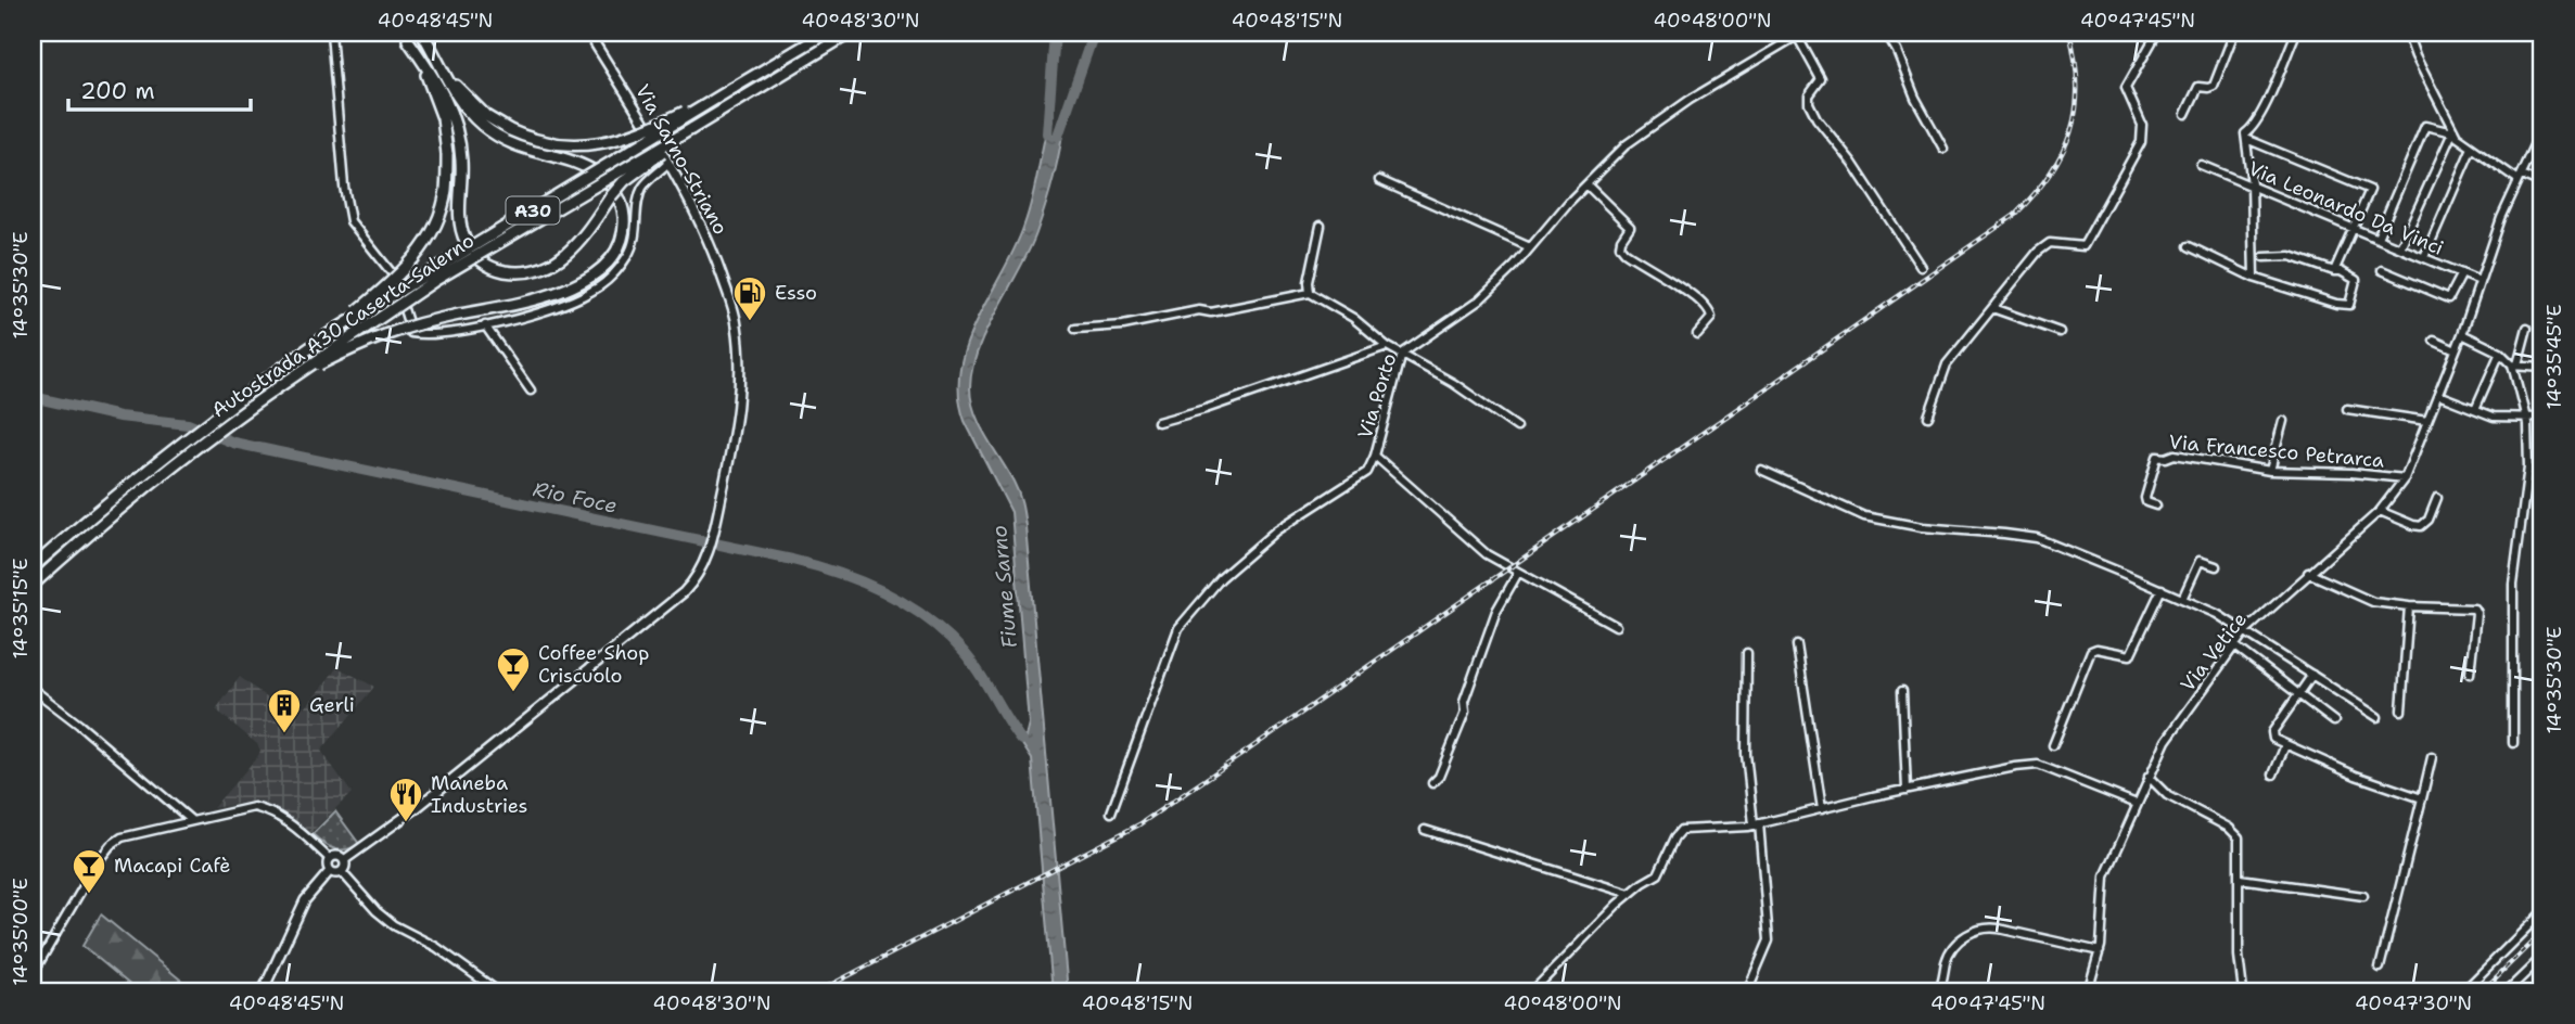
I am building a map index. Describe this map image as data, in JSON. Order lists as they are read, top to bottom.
{
  "streets": {
    "highway": ["A30", "Autostrada A30 Caserta-Salerno"],
    "main road": ["Via Sarno-Striano"],
    "street": [
      "Via Leonardo Da Vinci",
      "Via Porto",
      "Via Francesco Petrarca",
      "Via Vetice"
    ]
  },
  "crossings": [
    ["Via Leonardo Da Vinci", "Via Vetice"],
    ["Via Francesco Petrarca", "Via Vetice"]
  ],
  "water": ["Rio Foce", "Fiume Sarno"],
  "places": {
    "fuel station": ["Esso"],
    "bar": ["Coffee Shop Criscuolo", "Macapi Cafè"],
    "building": ["Gerli"],
    "restaurant": ["Maneba Industries"]
  },
  "scale_bar": "200 m",
  "coordinates": [
    "40°48'45\"N",
    "40°48'30\"N",
    "40°48'15\"N",
    "40°48'00\"N",
    "40°47'45\"N",
    "14°35'30\"E",
    "14°35'45\"E",
    "14°35'15\"E",
    "14°35'00\"E",
    "40°47'30\"N"
  ]
}
